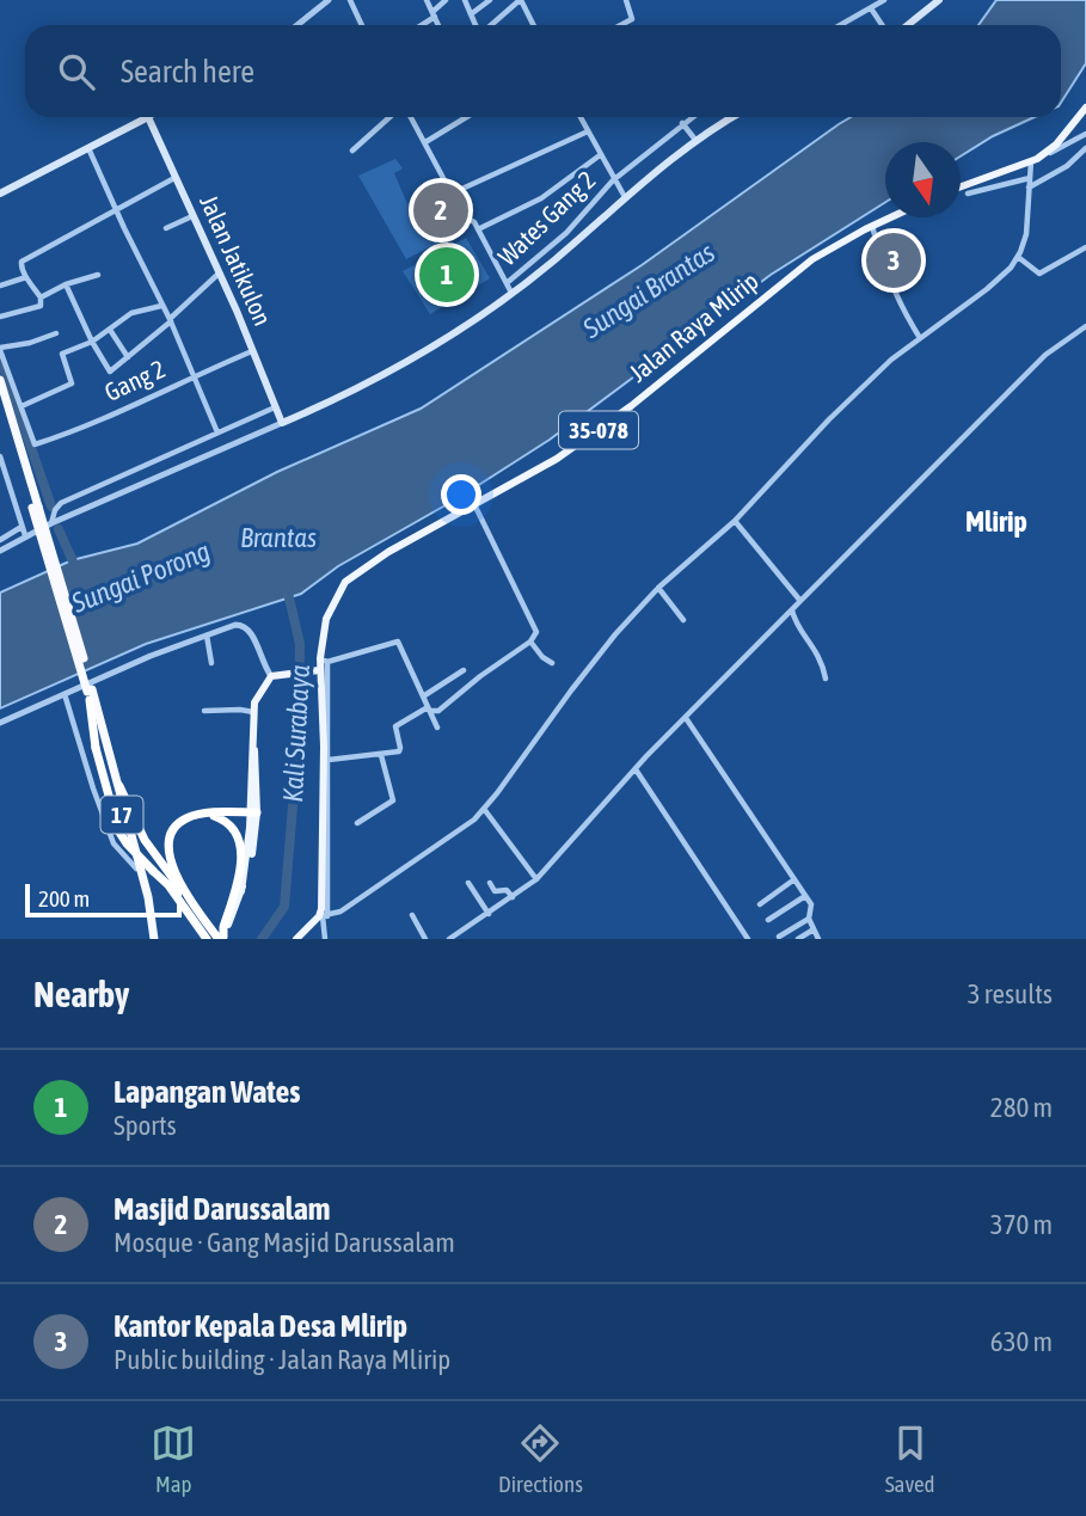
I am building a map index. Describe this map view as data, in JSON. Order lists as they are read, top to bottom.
{
  "streets": {
    "highway": ["17"],
    "main road": ["Jalan Jatikulon", "Jalan Raya Mlirip", "35-078"],
    "street": ["Wates Gang 2", "Gang 2"]
  },
  "crossings": [
    ["Jalan Jatikulon", "Gang 2"]
  ],
  "districts": ["Mlirip"],
  "water": [
    "Sungai Brantas",
    "Brantas",
    "Sungai Porong",
    "Kali Surabaya"
  ],
  "scale_bar": "200 m",
  "north": "bottom",
  "page": {
    "search": "Search here",
    "pins": ["2", "3", "1"],
    "scale": "200 m",
    "heading": ["Nearby", "3 results"],
    "list": [
      {
        "mark": "1",
        "name": "Lapangan Wates",
        "note": "Sports",
        "value": "280 m"
      },
      {
        "mark": "2",
        "name": "Masjid Darussalam",
        "note": "Mosque · Gang Masjid Darussalam",
        "value": "370 m"
      },
      {
        "mark": "3",
        "name": "Kantor Kepala Desa Mlirip",
        "note": "Public building · Jalan Raya Mlirip",
        "value": "630 m"
      }
    ],
    "nav": ["Map", "Directions", "Saved"]
  }
}
